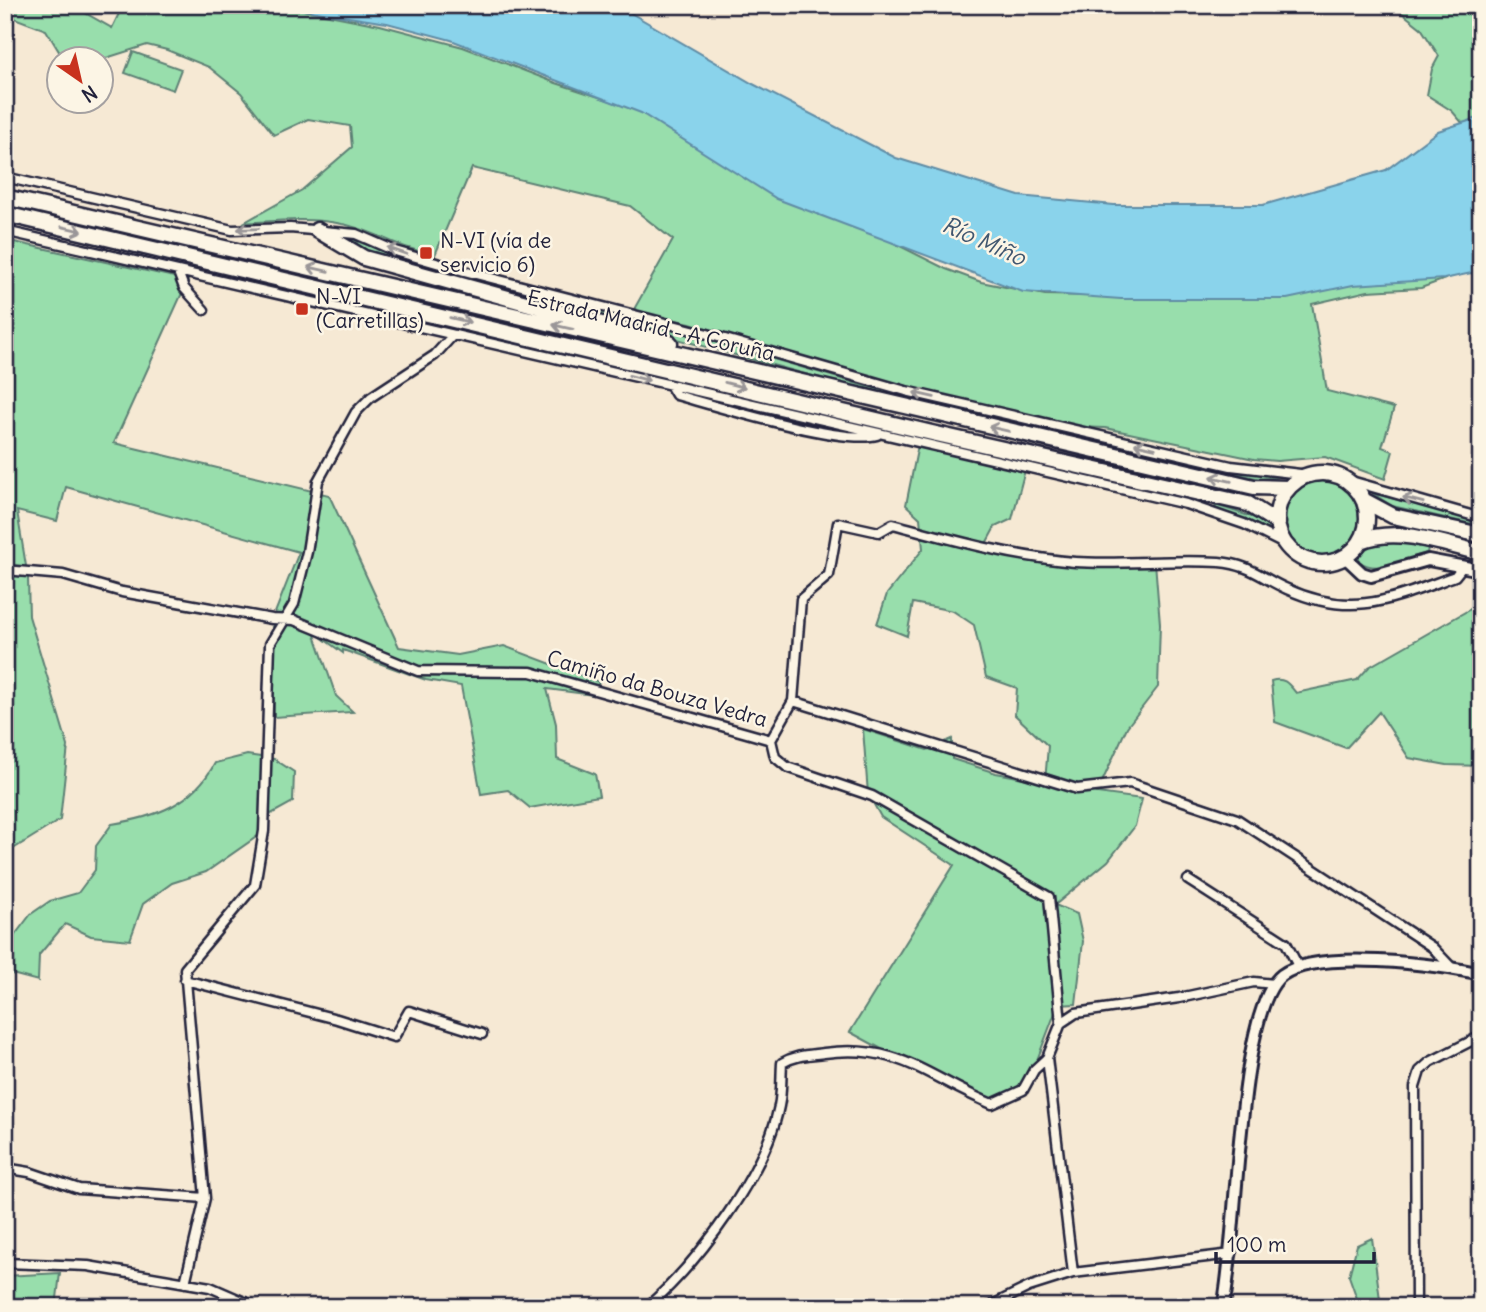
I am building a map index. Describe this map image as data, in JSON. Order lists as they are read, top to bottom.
{
  "streets": {
    "highway": ["Estrada Madrid - A Coruña"],
    "street": ["Camiño da Bouza Vedra"]
  },
  "water": ["Río Miño"],
  "places": {
    "transit": ["N-VI (vía de servicio 6)", "N-VI (Carretillas)"]
  },
  "scale_bar": "100 m",
  "north": "bottom right"
}
